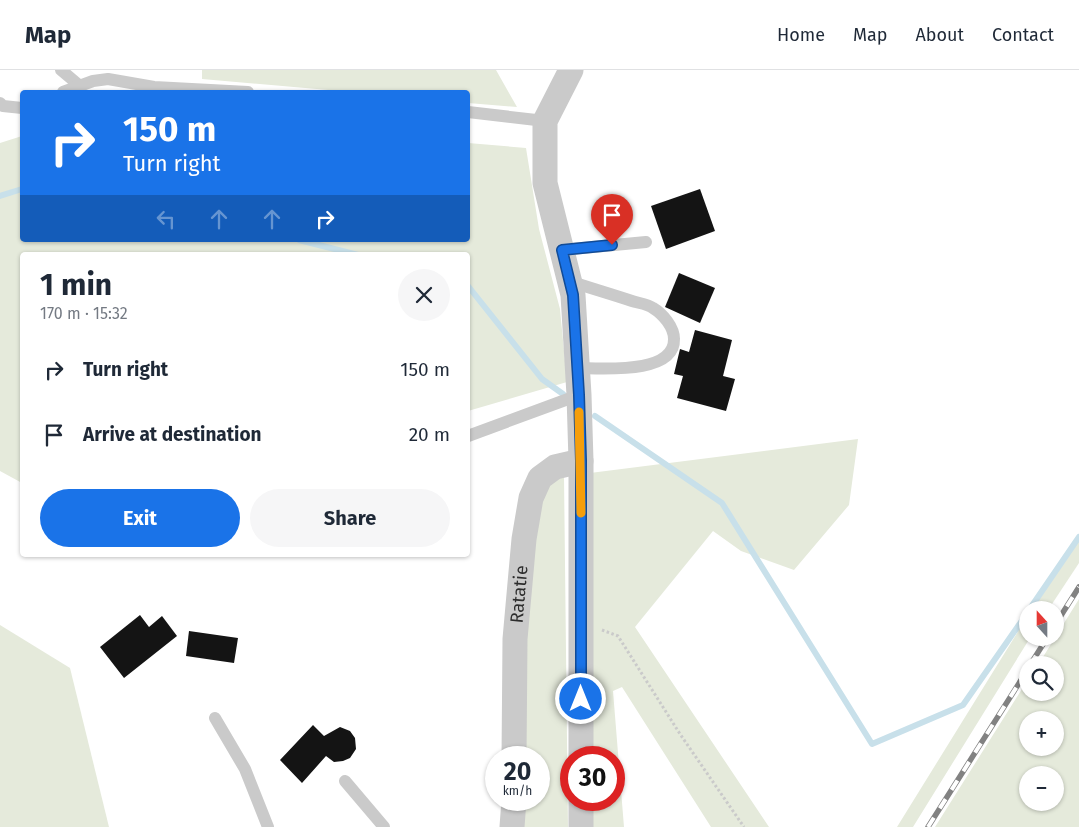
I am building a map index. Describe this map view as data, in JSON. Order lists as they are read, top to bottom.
{
  "streets": {
    "street": ["Ratatie"]
  },
  "north": "top",
  "page": {
    "header": "Map",
    "nav": [
      "Home",
      "Map",
      "About",
      "Contact"
    ],
    "turn": ["150 m", "Turn right"],
    "heading": ["1 min", "170 m · 15:32"],
    "list": [
      {
        "name": "Turn right",
        "value": "150 m"
      },
      {
        "name": "Arrive at destination",
        "value": "20 m"
      }
    ],
    "buttons": ["Exit", "Share"],
    "map_buttons": ["+", "−"],
    "speed": "20 km/h",
    "limit": "30"
  }
}
